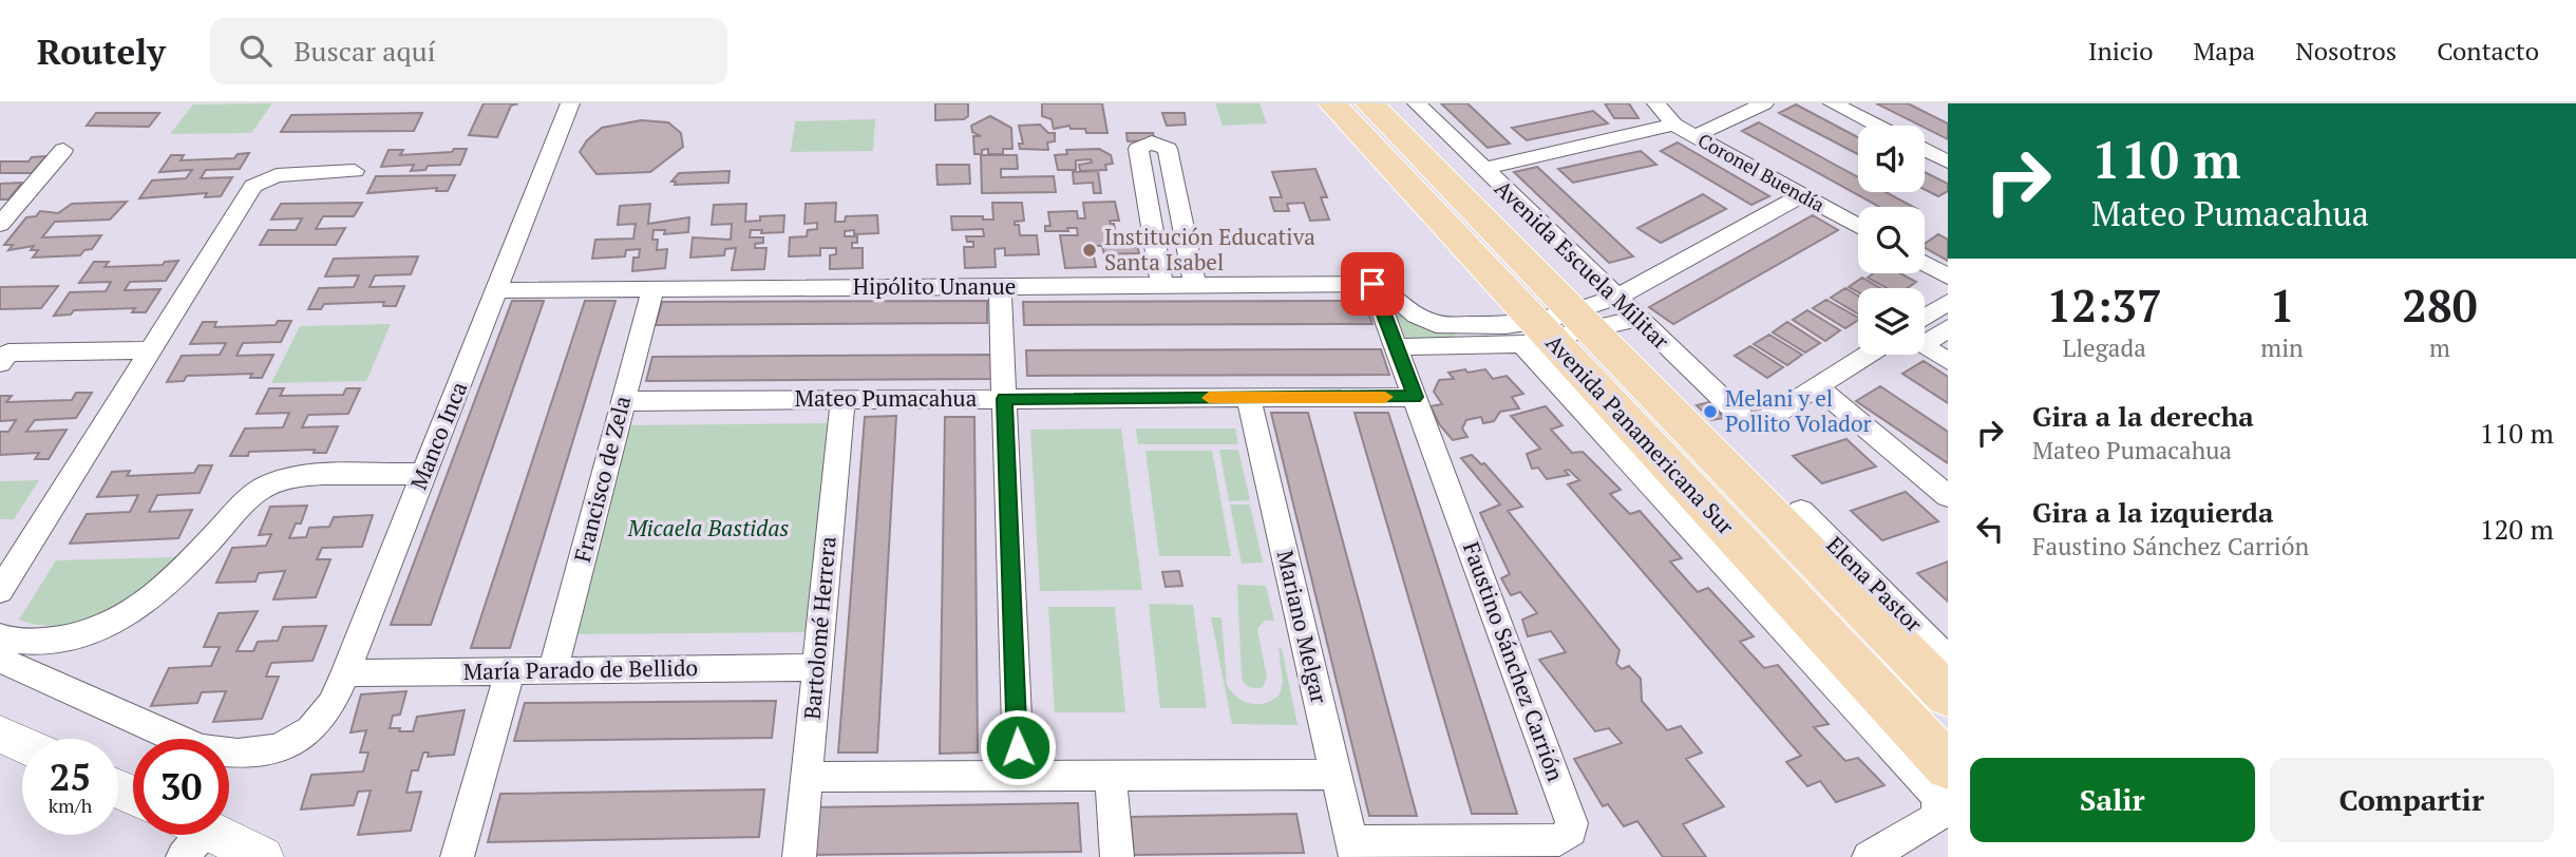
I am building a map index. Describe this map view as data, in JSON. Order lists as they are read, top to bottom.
{
  "streets": {
    "main road": ["Avenida Panamericana Sur"],
    "street": [
      "Coronel Buendía",
      "Avenida Escuela Militar",
      "Hipólito Unanue",
      "Mateo Pumacahua",
      "Manco Inca",
      "Francisco de Zela",
      "Elena Pastor",
      "Mariano Melgar",
      "Bartolomé Herrera",
      "Faustino Sánchez Carrión",
      "María Parado de Bellido"
    ]
  },
  "crossings": [
    ["Hipólito Unanue", "Manco Inca"],
    ["Hipólito Unanue", "Francisco de Zela"],
    ["Hipólito Unanue", "Faustino Sánchez Carrión"],
    ["Mateo Pumacahua", "Francisco de Zela"],
    ["Mateo Pumacahua", "Mariano Melgar"],
    ["Mateo Pumacahua", "Bartolomé Herrera"],
    ["Mateo Pumacahua", "Faustino Sánchez Carrión"],
    ["Manco Inca", "María Parado de Bellido"],
    ["Francisco de Zela", "María Parado de Bellido"],
    ["Mariano Melgar", "Faustino Sánchez Carrión"],
    ["Bartolomé Herrera", "María Parado de Bellido"]
  ],
  "parks": ["Micaela Bastidas"],
  "places": ["Institución Educativa Santa Isabel", "Melani y el Pollito Volador"],
  "page": {
    "header": "Routely",
    "search": "Buscar aquí",
    "nav": [
      "Inicio",
      "Mapa",
      "Nosotros",
      "Contacto"
    ],
    "turn": ["110 m", "Mateo Pumacahua"],
    "eta": [
      "12:37",
      "Llegada",
      "1",
      "min",
      "280",
      "m"
    ],
    "list": [
      {
        "name": "Gira a la derecha",
        "note": "Mateo Pumacahua",
        "value": "110 m"
      },
      {
        "name": "Gira a la izquierda",
        "note": "Faustino Sánchez Carrión",
        "value": "120 m"
      }
    ],
    "speed": "25 km/h",
    "limit": "30",
    "buttons": ["Salir", "Compartir"]
  }
}
